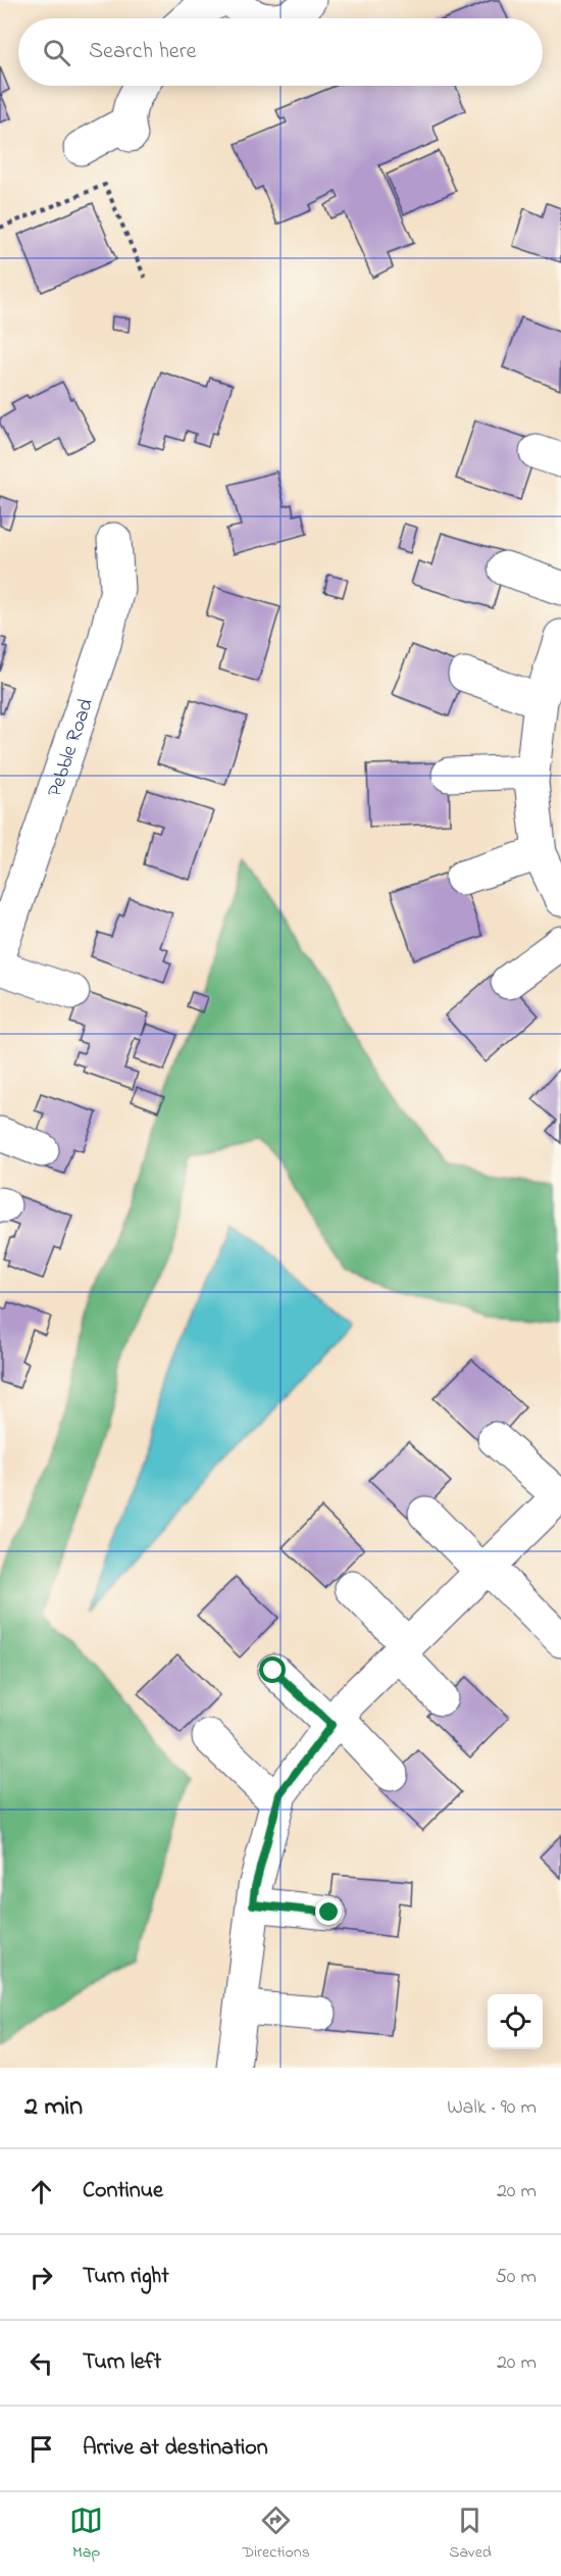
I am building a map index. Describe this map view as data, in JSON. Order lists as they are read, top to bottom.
{
  "streets": {
    "street": ["Pebble Road"]
  },
  "page": {
    "search": "Search here",
    "heading": ["2 min", "Walk · 90 m"],
    "list": [
      ["Continue", "20 m"],
      ["Turn right", "50 m"],
      ["Turn left", "20 m"],
      "Arrive at destination"
    ],
    "nav": ["Map", "Directions", "Saved"]
  }
}
